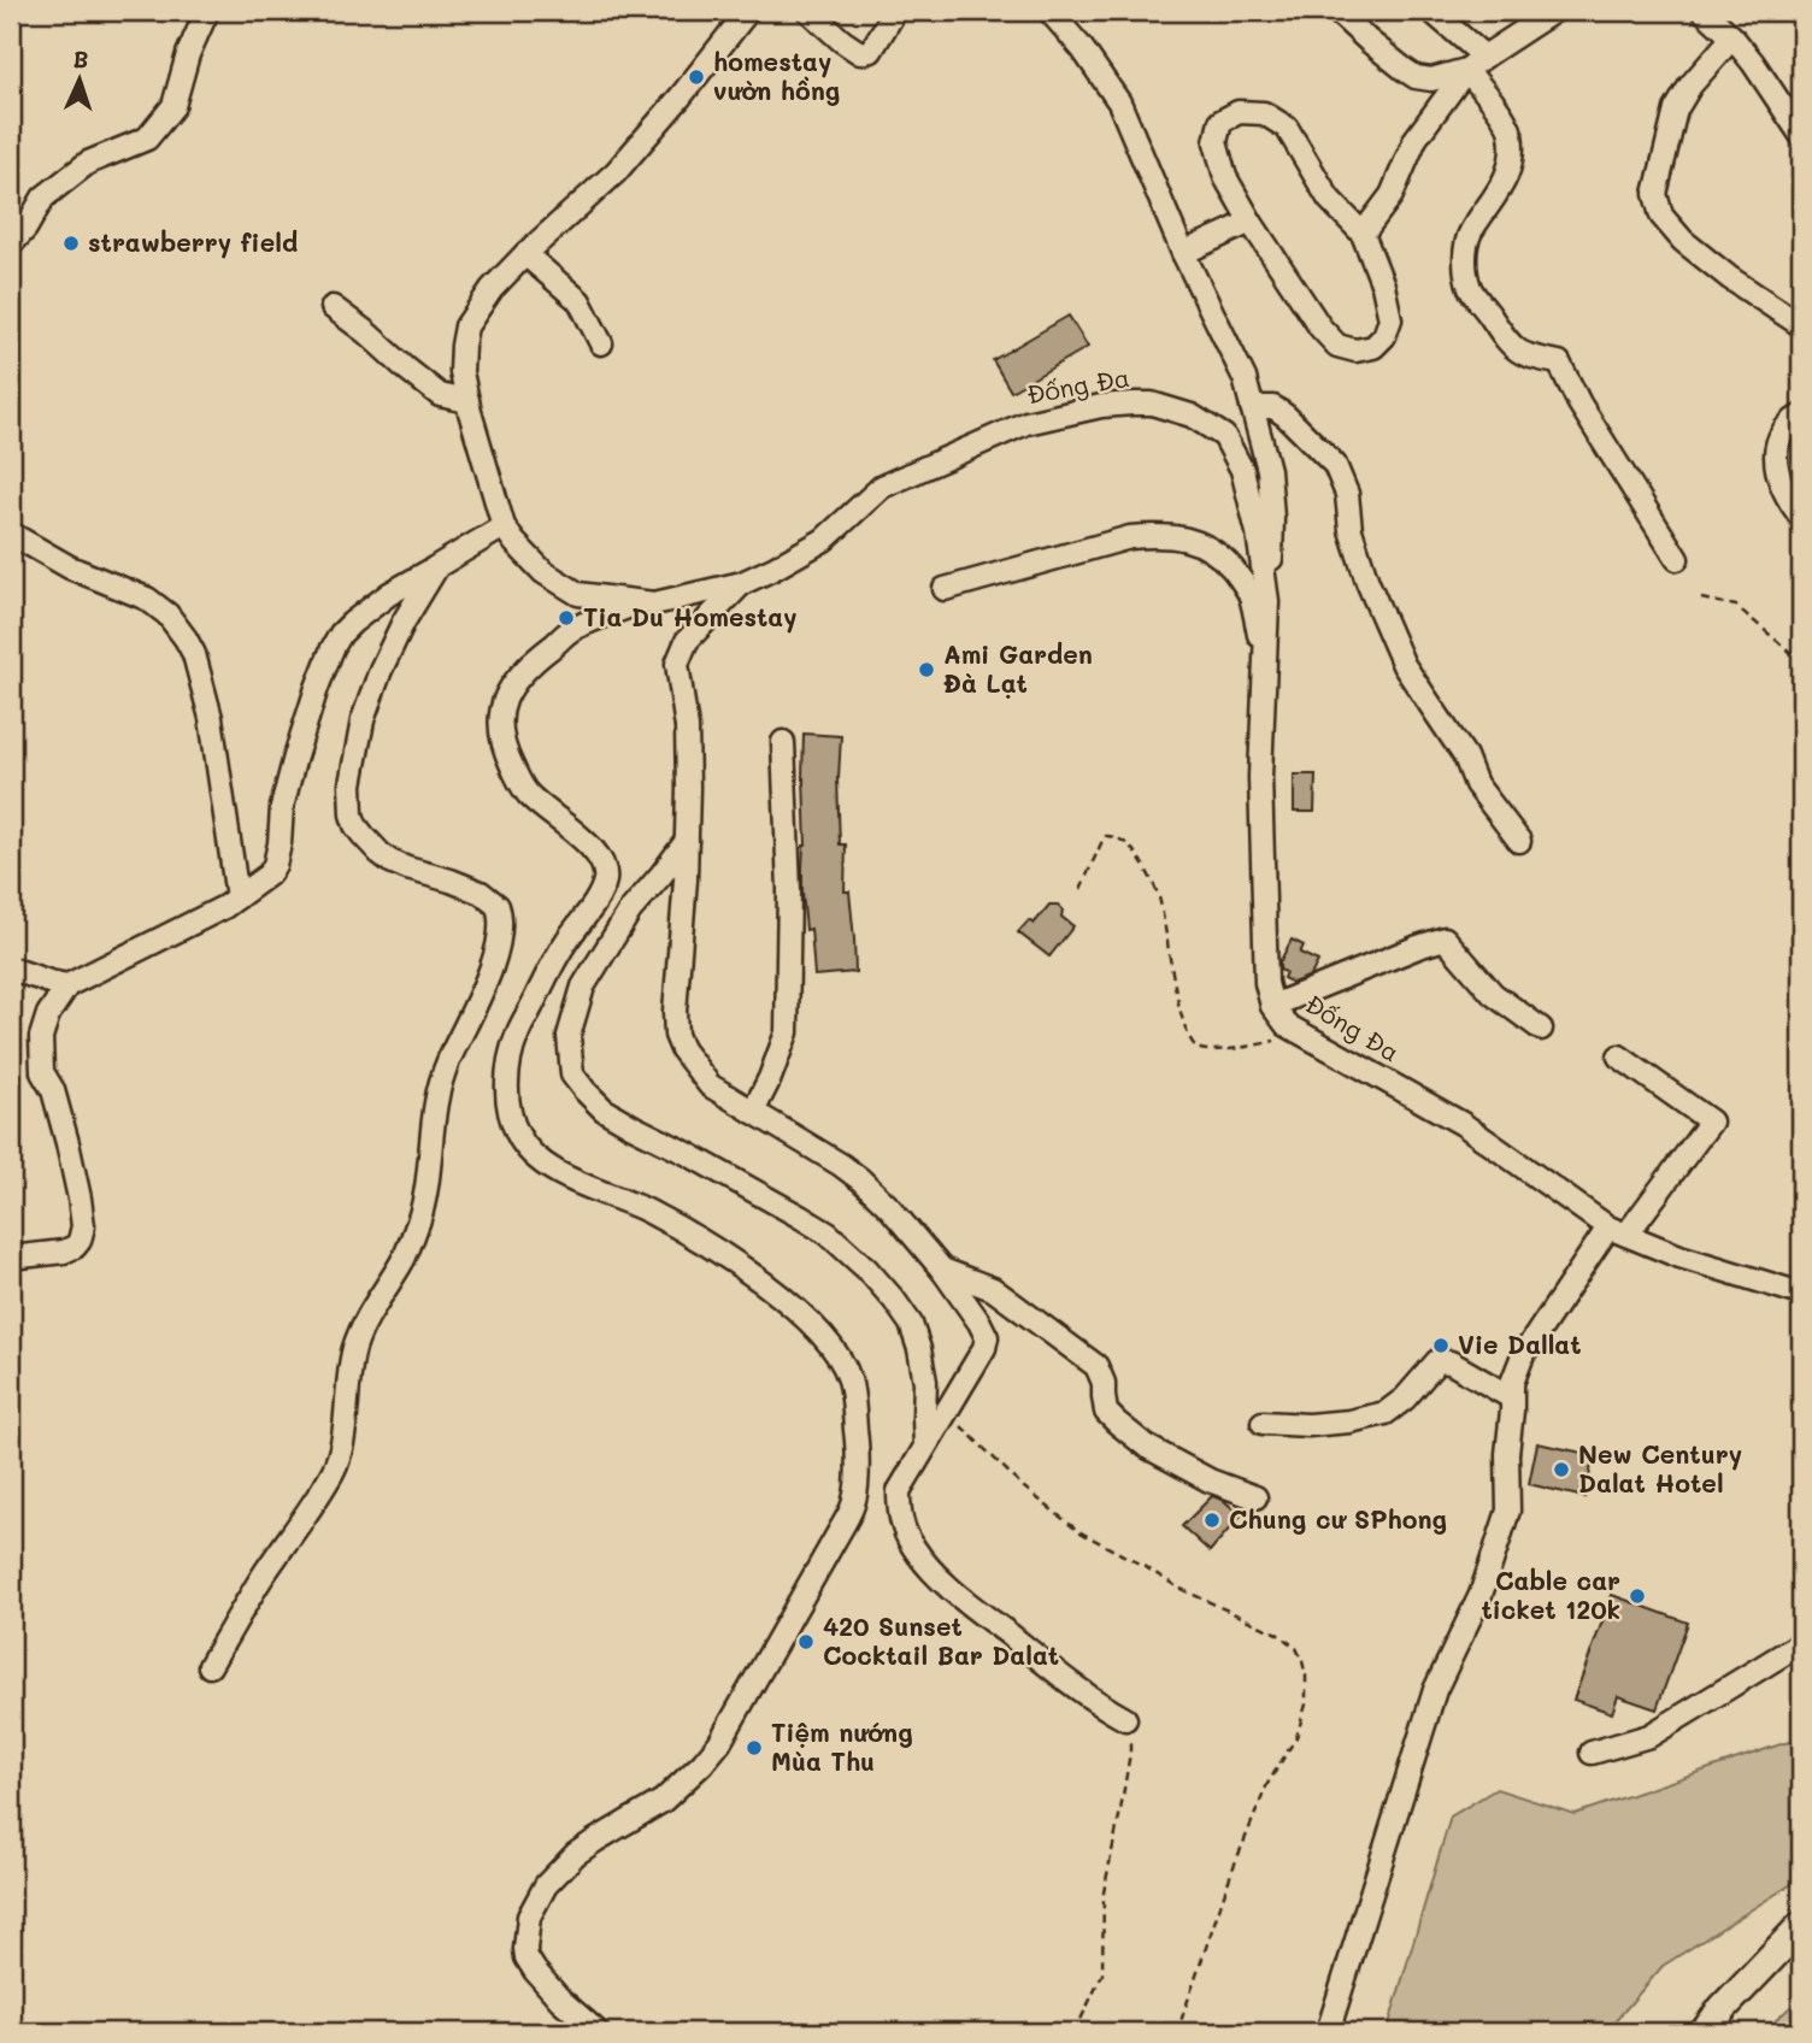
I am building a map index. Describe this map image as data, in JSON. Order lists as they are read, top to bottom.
{
  "streets": {
    "street": ["Đống Đa"]
  },
  "places": [
    "homestay vườn hồng",
    "strawberry field",
    "Tia Du Homestay",
    "Ami Garden Đà Lạt",
    "Vie Dallat",
    "New Century Dalat Hotel",
    "Chung cư SPhong",
    "Cable car ticket 120k",
    "420 Sunset Cocktail Bar Dalat",
    "Tiệm nướng Mùa Thu"
  ],
  "north": "top"
}
